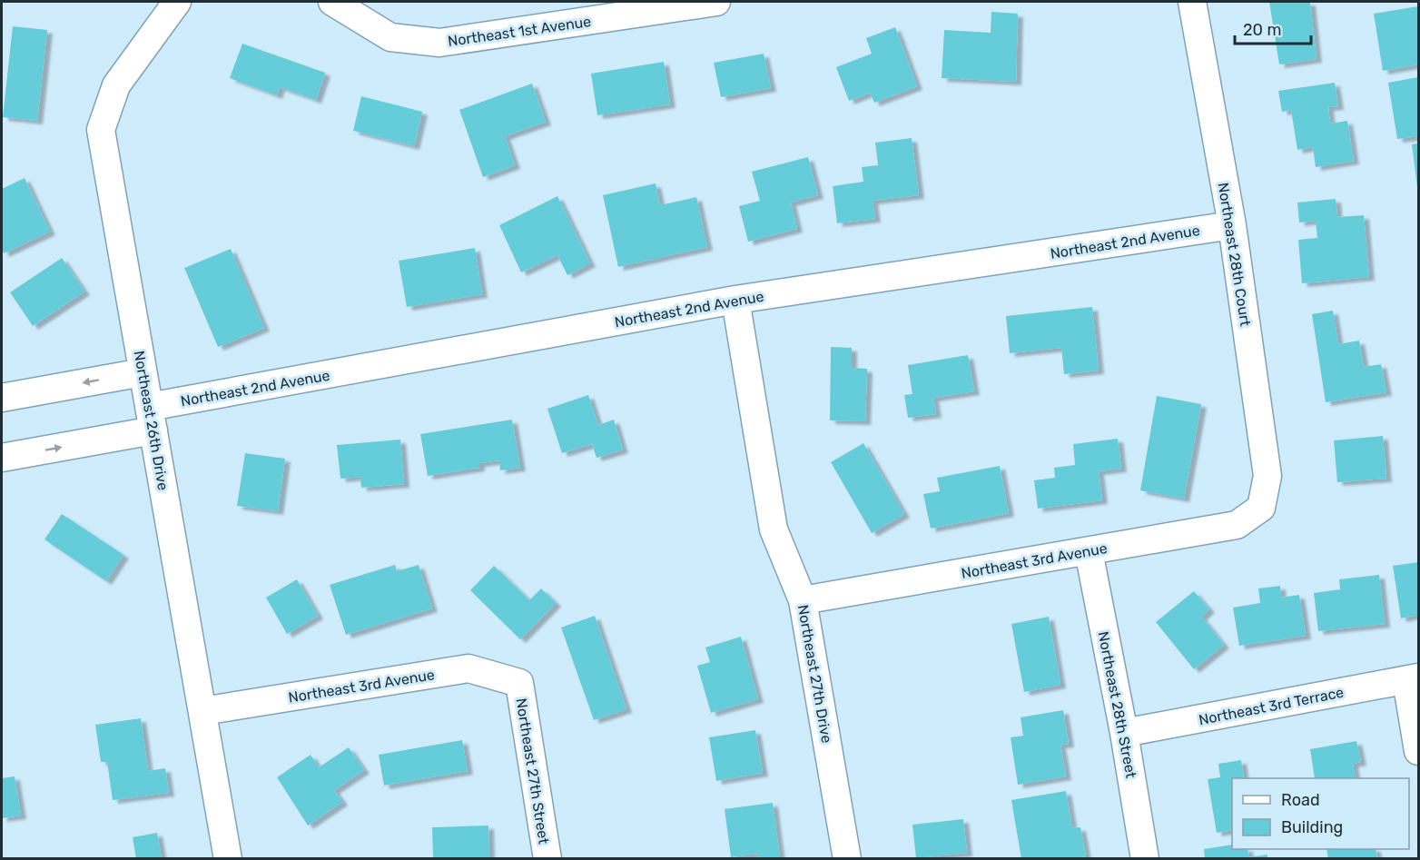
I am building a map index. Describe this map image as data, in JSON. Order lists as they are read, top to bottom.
{
  "streets": {
    "street": [
      "Northeast 1st Avenue",
      "Northeast 2nd Avenue",
      "Northeast 28th Court",
      "Northeast 26th Drive",
      "Northeast 3rd Avenue",
      "Northeast 27th Drive",
      "Northeast 28th Street",
      "Northeast 3rd Terrace",
      "Northeast 27th Street"
    ]
  },
  "crossings": [
    ["Northeast 2nd Avenue", "Northeast 28th Court"],
    ["Northeast 2nd Avenue", "Northeast 26th Drive"],
    ["Northeast 2nd Avenue", "Northeast 27th Drive"],
    ["Northeast 28th Court", "Northeast 3rd Avenue"],
    ["Northeast 26th Drive", "Northeast 3rd Avenue"],
    ["Northeast 3rd Avenue", "Northeast 27th Drive"],
    ["Northeast 3rd Avenue", "Northeast 28th Street"],
    ["Northeast 3rd Avenue", "Northeast 27th Street"],
    ["Northeast 28th Street", "Northeast 3rd Terrace"]
  ],
  "legend": ["Road", "Building"],
  "scale_bar": "20 m"
}
